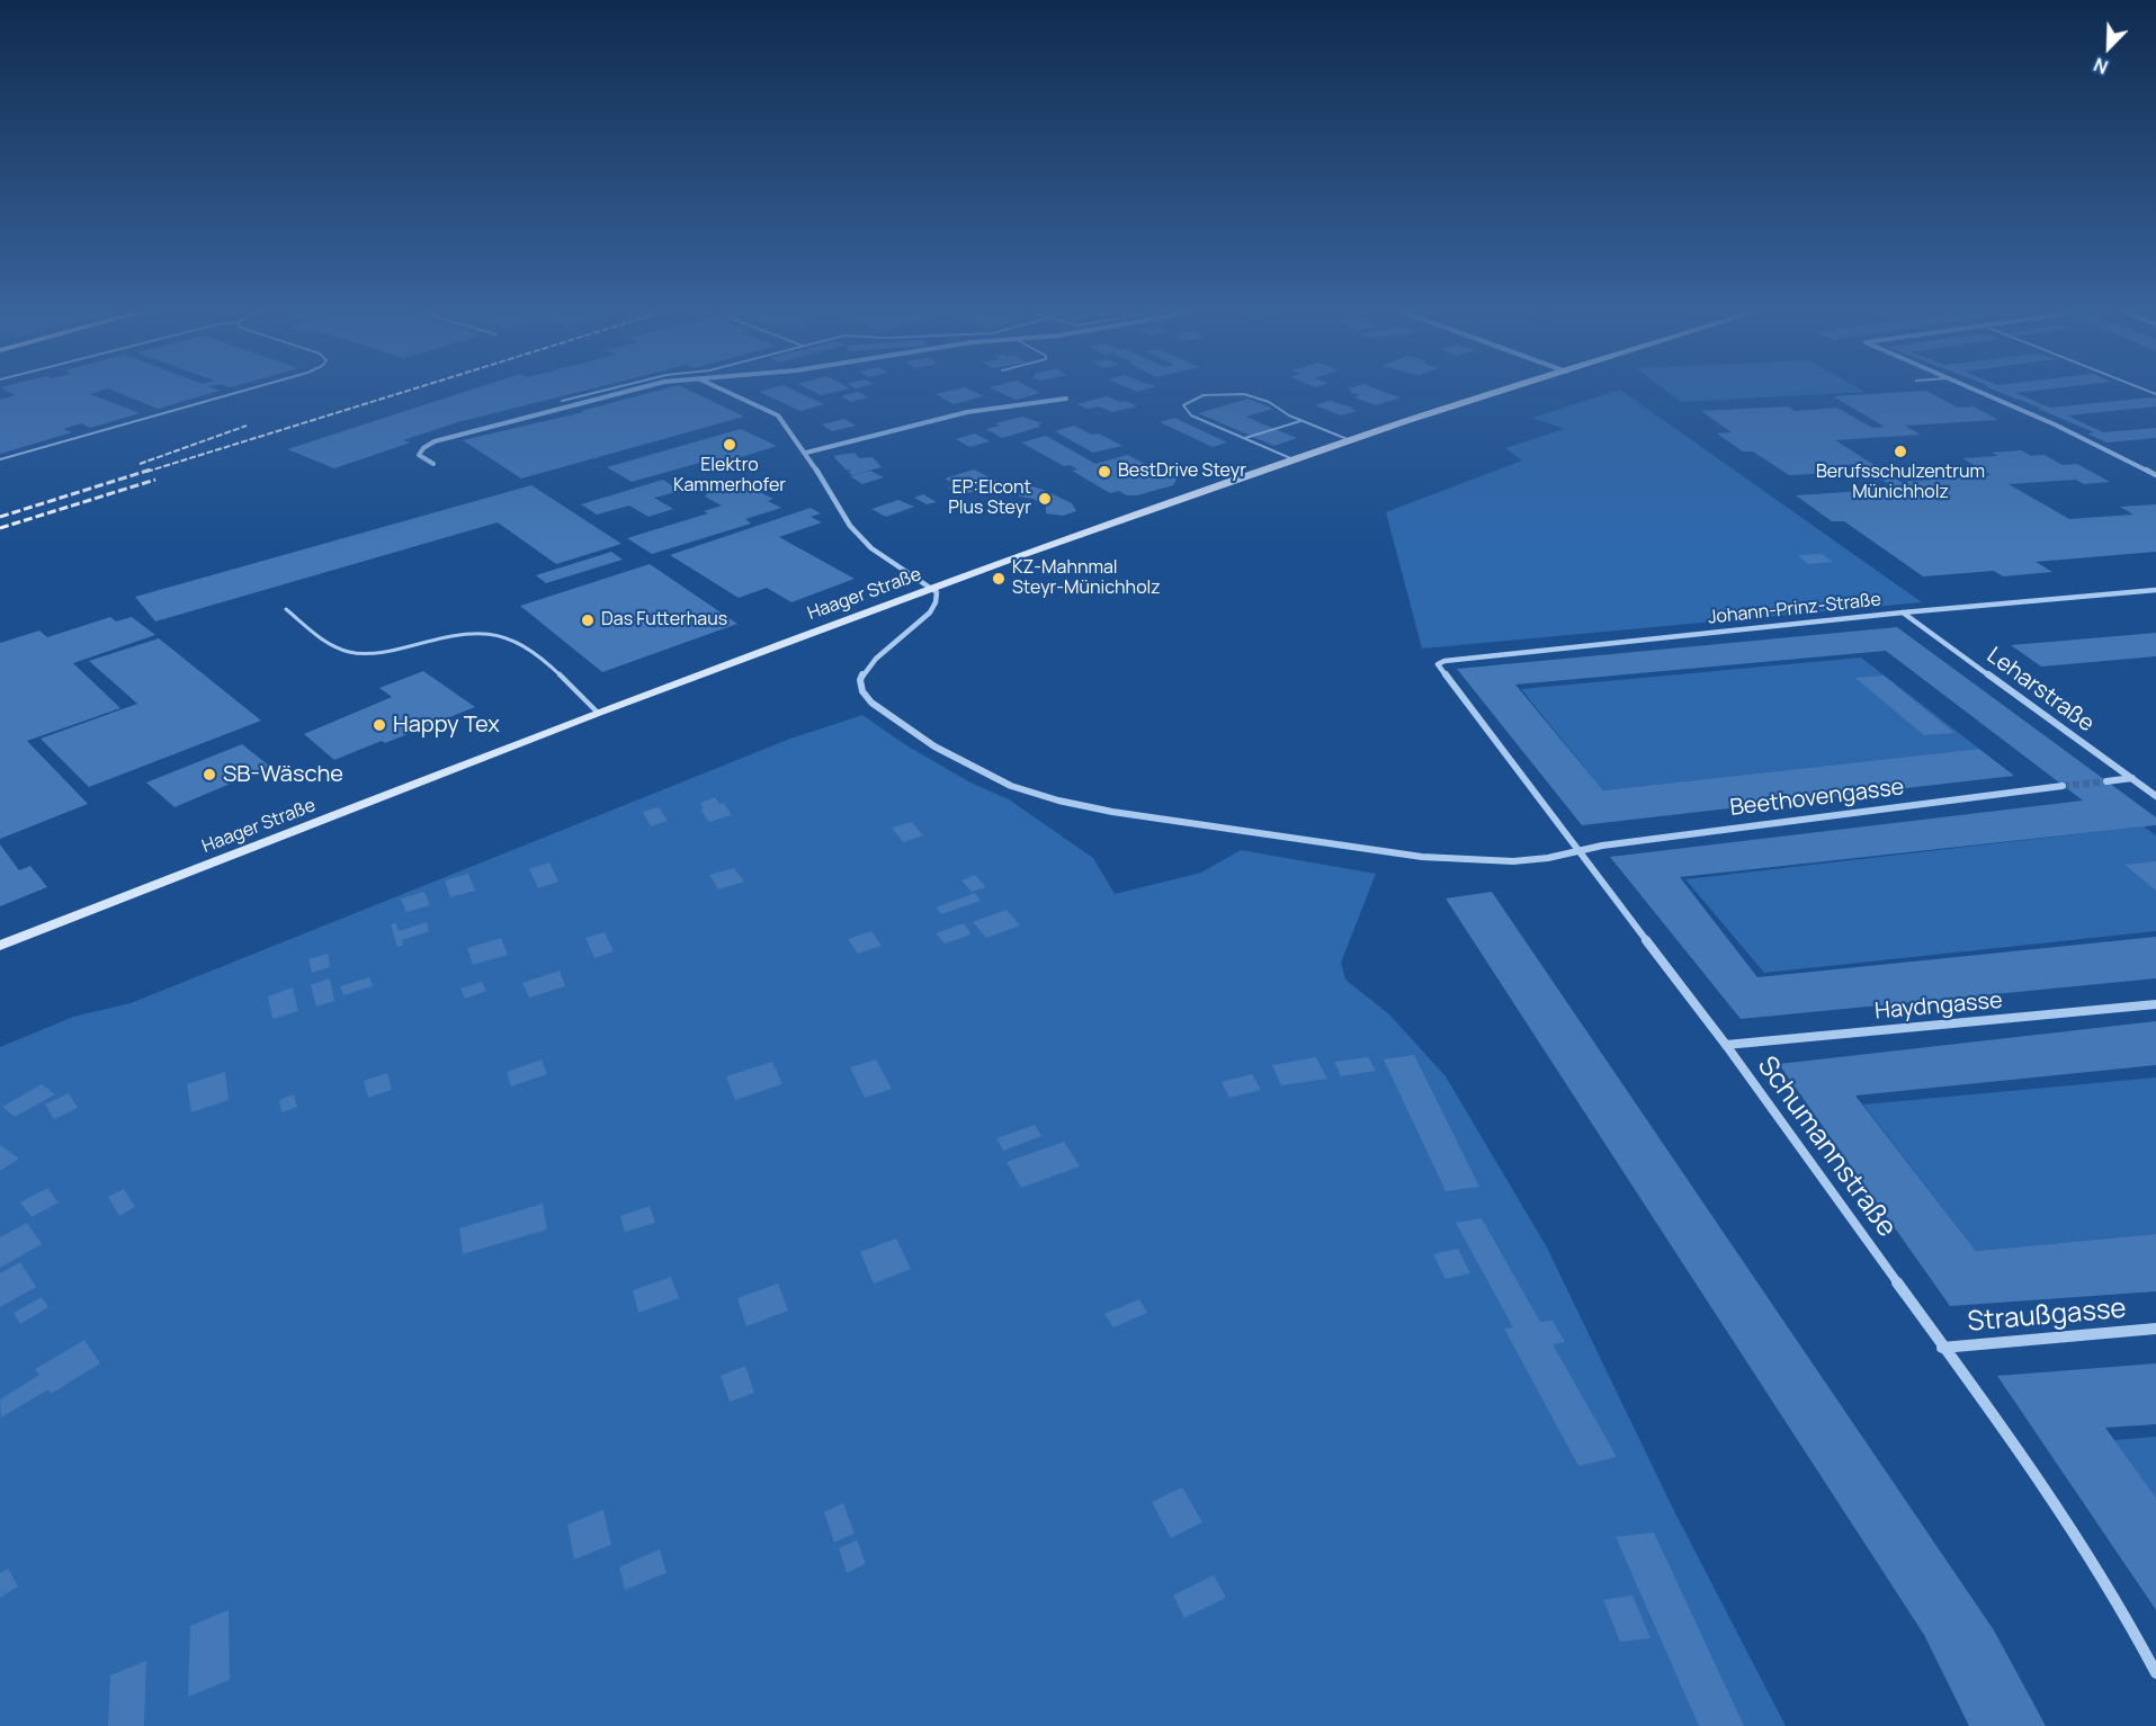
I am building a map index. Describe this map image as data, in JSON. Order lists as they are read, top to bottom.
{
  "streets": {
    "main road": ["Haager Straße"],
    "street": [
      "Johann-Prinz-Straße",
      "Leharstraße",
      "Beethovengasse",
      "Haydngasse",
      "Schumannstraße",
      "Straußgasse"
    ]
  },
  "crossings": [
    ["Haager Straße", "Beethovengasse"],
    ["Johann-Prinz-Straße", "Leharstraße"],
    ["Johann-Prinz-Straße", "Schumannstraße"],
    ["Beethovengasse", "Schumannstraße"],
    ["Haydngasse", "Schumannstraße"],
    ["Schumannstraße", "Straußgasse"]
  ],
  "places": [
    "Elektro Kammerhofer",
    "Berufsschulzentrum Münichholz",
    "BestDrive Steyr",
    "EP:Elcont Plus Steyr",
    "KZ-Mahnmal Steyr-Münichholz",
    "Das Futterhaus",
    "Happy Tex",
    "SB-Wäsche"
  ],
  "north": "bottom left"
}
